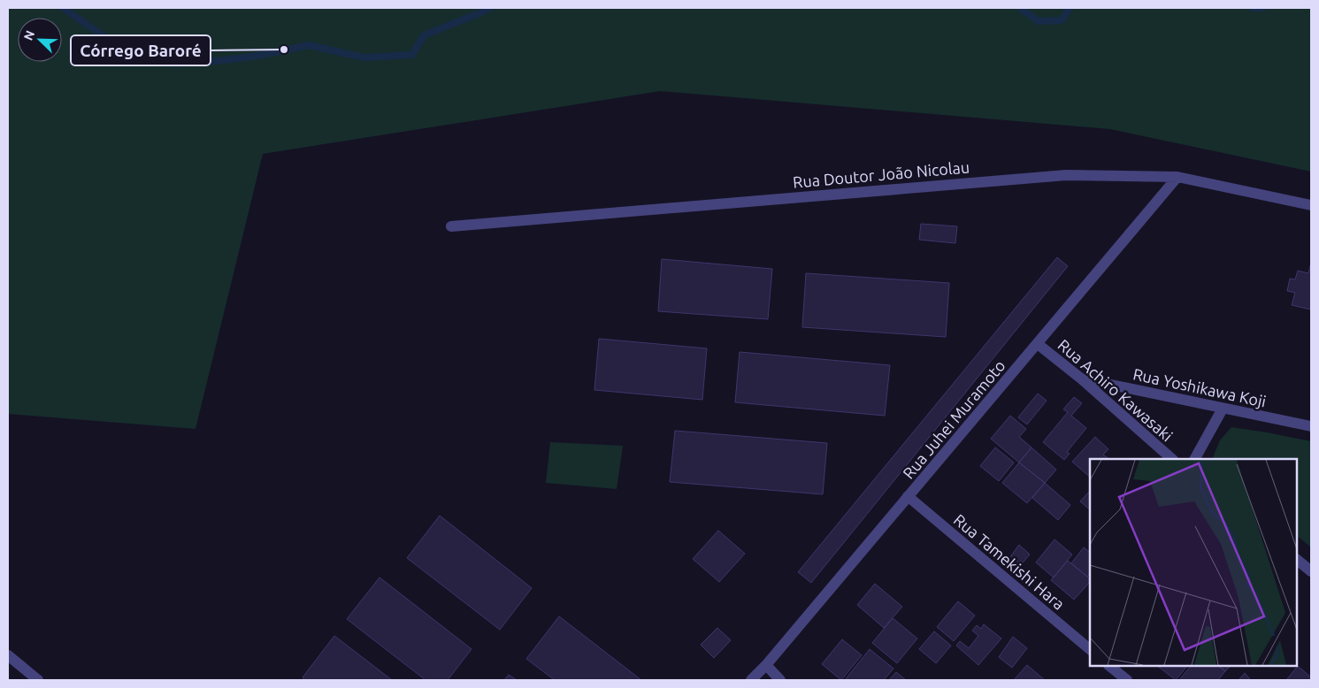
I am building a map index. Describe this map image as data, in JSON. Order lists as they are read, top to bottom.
{
  "streets": {
    "street": [
      "Rua Doutor João Nicolau",
      "Rua Yoshikawa Koji",
      "Rua Achiro Kawasaki",
      "Rua Juhei Muramoto",
      "Rua Tamekishi Hara"
    ]
  },
  "crossings": [
    ["Rua Doutor João Nicolau", "Rua Juhei Muramoto"],
    ["Rua Yoshikawa Koji", "Rua Achiro Kawasaki"],
    ["Rua Achiro Kawasaki", "Rua Juhei Muramoto"],
    ["Rua Juhei Muramoto", "Rua Tamekishi Hara"]
  ],
  "places": ["Córrego Baroré"],
  "north": "top left"
}
